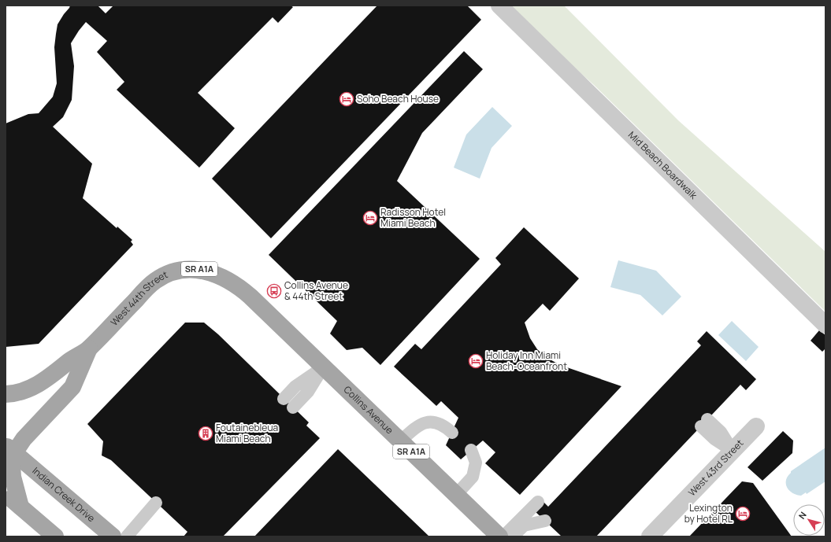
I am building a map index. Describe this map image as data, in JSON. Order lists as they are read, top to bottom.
{
  "streets": {
    "main road": [
      "SR A1A",
      "West 44th Street",
      "Collins Avenue",
      "Indian Creek Drive"
    ],
    "street": ["Mid Beach Boardwalk", "West 43rd Street"]
  },
  "crossings": [
    ["SR A1A", "West 44th Street"],
    ["West 44th Street", "Collins Avenue"]
  ],
  "places": {
    "hotel": [
      "Soho Beach House",
      "Radisson Hotel Miami Beach",
      "Holiday Inn Miami Beach-Oceanfront",
      "Lexington by Hotel RL"
    ],
    "bus stop": ["Collins Avenue & 44th Street"],
    "building": ["Foutainebleua Miami Beach"]
  },
  "north": "top left"
}
